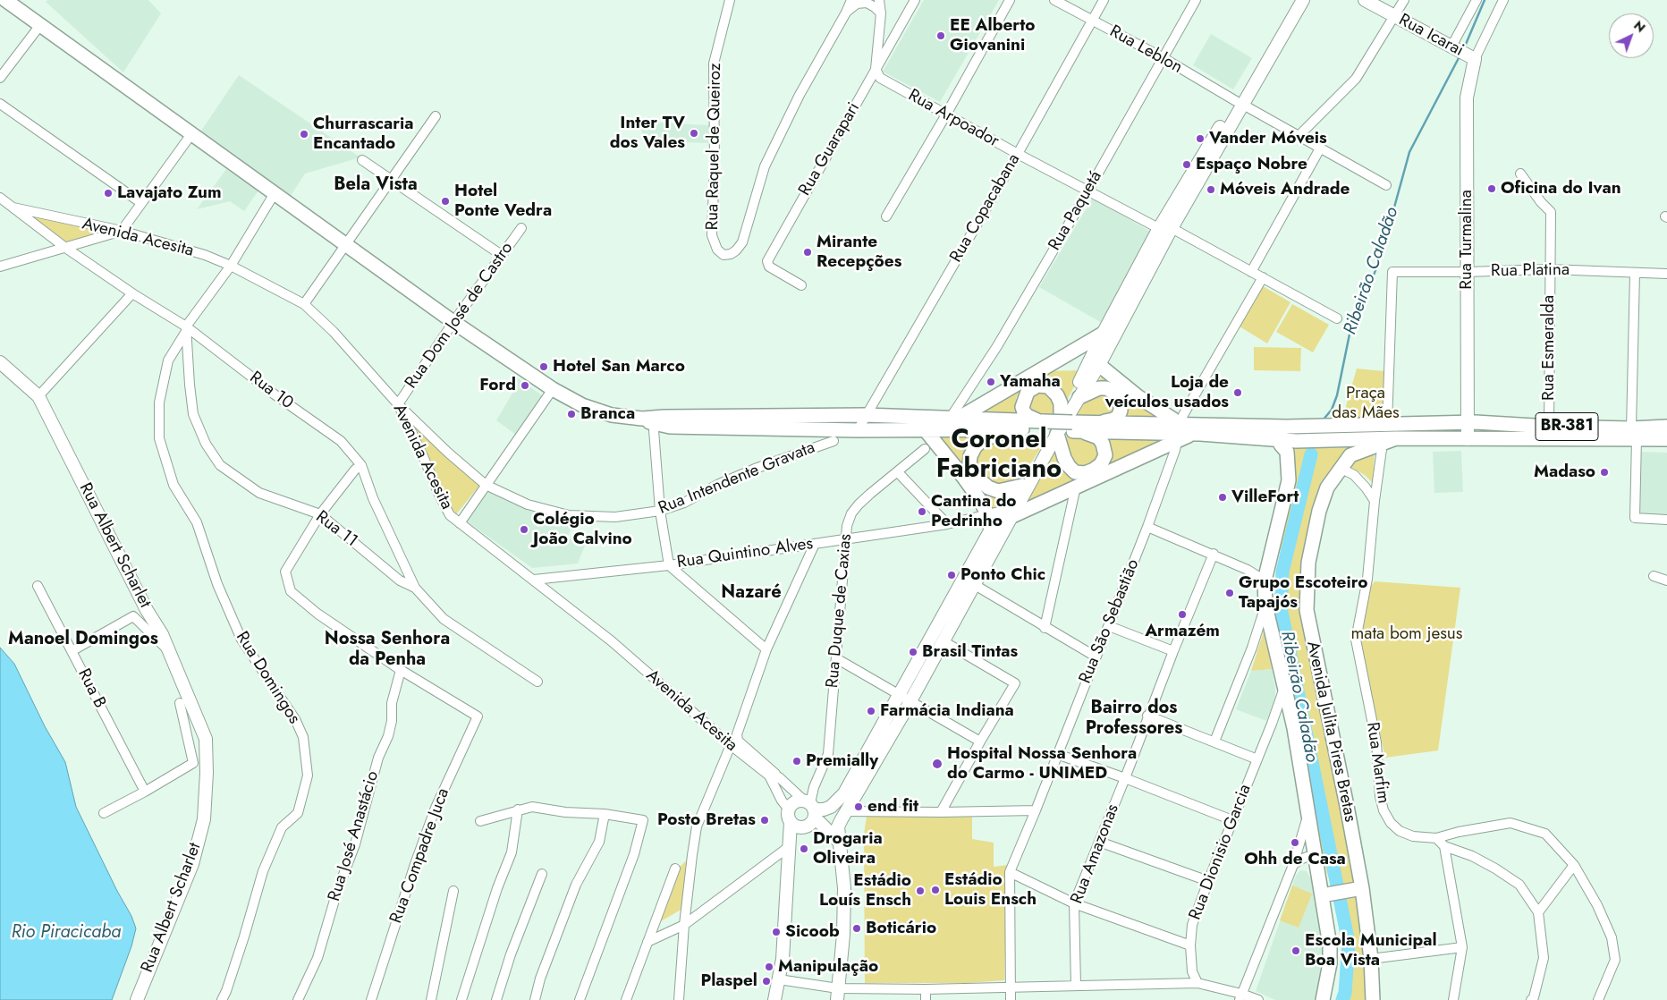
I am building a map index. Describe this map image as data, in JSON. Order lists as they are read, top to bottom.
{
  "streets": {
    "main road": [
      "Rua Icarai",
      "Rua Turmalina",
      "BR-381",
      "Rua Albert Scharlet",
      "Avenida Julita Pires Bretas"
    ],
    "street": [
      "Rua Leblon",
      "Rua Arpoador",
      "Rua Raquel de Queiroz",
      "Rua Guarapari",
      "Rua Copacabana",
      "Rua Paquetá",
      "Avenida Acesita",
      "Rua Platina",
      "Rua Dom José de Castro",
      "Rua Esmeralda",
      "Rua 10",
      "Rua Intendente Gravata",
      "Rua 11",
      "Rua Quintino Alves",
      "Rua Duque de Caxias",
      "Rua São Sebastião",
      "Rua Domingos",
      "Rua B",
      "Rua Marfim",
      "Rua José Anastácio",
      "Rua Dionisio Garcia",
      "Rua Amazonas",
      "Rua Compadre Juca"
    ]
  },
  "crossings": [
    ["Rua Icarai", "Rua Turmalina"],
    ["Rua Leblon", "Rua Copacabana"],
    ["Rua Leblon", "Rua Paquetá"],
    ["Rua Arpoador", "Rua Guarapari"],
    ["Rua Arpoador", "Rua Copacabana"],
    ["Rua Arpoador", "Rua Paquetá"],
    ["Rua Arpoador", "Rua São Sebastião"],
    ["Avenida Acesita", "Rua Dom José de Castro"],
    ["Avenida Acesita", "Rua 10"],
    ["Avenida Acesita", "Rua Intendente Gravata"],
    ["Avenida Acesita", "Rua Quintino Alves"],
    ["Avenida Acesita", "Rua Domingos"],
    ["Rua Turmalina", "Rua Platina"],
    ["Rua Turmalina", "BR-381"],
    ["Rua Platina", "Rua Esmeralda"],
    ["Rua Platina", "BR-381"],
    ["Rua Dom José de Castro", "Rua Intendente Gravata"],
    ["Rua Esmeralda", "BR-381"],
    ["Rua 10", "Rua 11"],
    ["Rua 10", "Rua Domingos"],
    ["BR-381", "Avenida Julita Pires Bretas"],
    ["BR-381", "Rua Marfim"],
    ["Rua 11", "Rua Domingos"],
    ["Rua Quintino Alves", "Rua Duque de Caxias"],
    ["Avenida Julita Pires Bretas", "Rua Marfim"],
    ["Avenida Julita Pires Bretas", "Rua Dionisio Garcia"],
    ["Rua José Anastácio", "Rua Compadre Juca"]
  ],
  "districts": [
    "Bela Vista",
    "Coronel Fabriciano",
    "Nazaré",
    "Manoel Domingos",
    "Nossa Senhora da Penha",
    "Bairro dos Professores"
  ],
  "water": ["Ribeirão Caladão", "Rio Piracicaba"],
  "parks": ["Praça das Mães", "mata bom jesus"],
  "places": [
    "EE Alberto Giovanini",
    "Inter TV dos Vales",
    "Churrascaria Encantado",
    "Vander Móveis",
    "Espaço Nobre",
    "Oficina do Ivan",
    "Móveis Andrade",
    "Lavajato Zum",
    "Hotel Ponte Vedra",
    "Mirante Recepções",
    "Hotel San Marco",
    "Yamaha",
    "Ford",
    "Loja de veículos usados",
    "Branca",
    "Madaso",
    "VilleFort",
    "Cantina do Pedrinho",
    "Colégio João Calvino",
    "Ponto Chic",
    "Grupo Escoteiro Tapajós",
    "Armazém",
    "Brasil Tintas",
    "Farmácia Indiana",
    "Premially",
    "Hospital Nossa Senhora do Carmo - UNIMED",
    "end fit",
    "Posto Bretas",
    "Ohh de Casa",
    "Drogaria Oliveira",
    "Estádio Louis Ensch",
    "Estádio Louís Ensch",
    "Boticário",
    "Sicoob",
    "Escola Municipal Boa Vista",
    "Manipulação",
    "Plaspel"
  ],
  "north": "top right"
}
